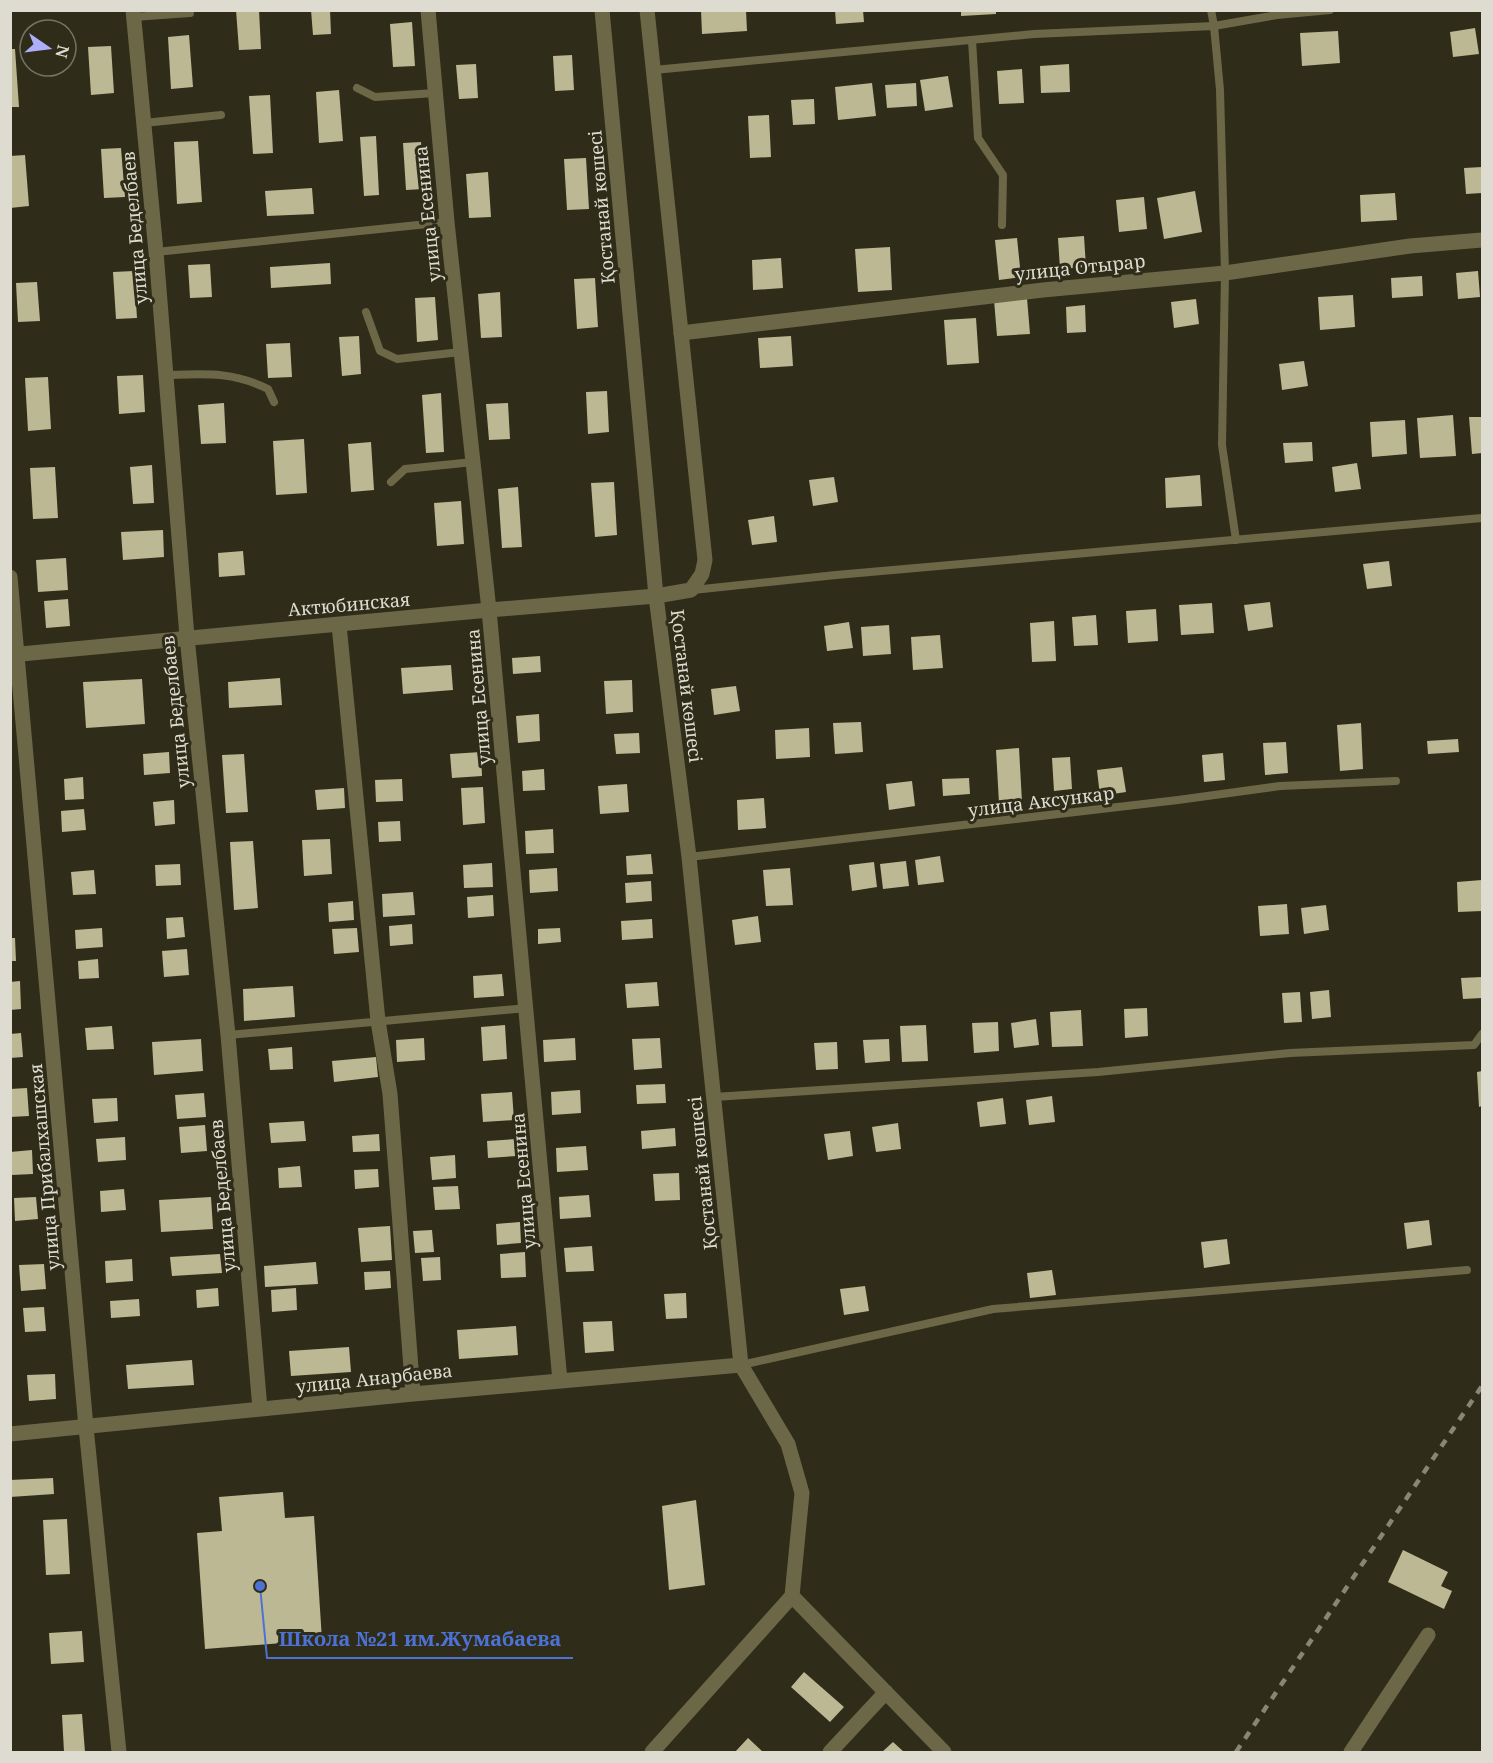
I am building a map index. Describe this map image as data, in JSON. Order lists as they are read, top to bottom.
{
  "streets": {
    "street": [
      "Қостанай көшесі",
      "улица Есенина",
      "улица Беделбаев",
      "улица Отырар",
      "Актюбинская",
      "улица Прибалхашская",
      "улица Анарбаева"
    ],
    "lane": ["улица Аксункар"]
  },
  "crossings": [
    ["Қостанай көшесі", "Актюбинская"],
    ["Қостанай көшесі", "улица Аксункар"],
    ["Қостанай көшесі", "улица Анарбаева"],
    ["улица Есенина", "Актюбинская"],
    ["улица Есенина", "улица Анарбаева"],
    ["улица Беделбаев", "Актюбинская"],
    ["улица Беделбаев", "улица Анарбаева"],
    ["Актюбинская", "улица Прибалхашская"],
    ["улица Прибалхашская", "улица Анарбаева"]
  ],
  "places": ["Школа №21 им.Жумабаева"],
  "north": "right"
}
